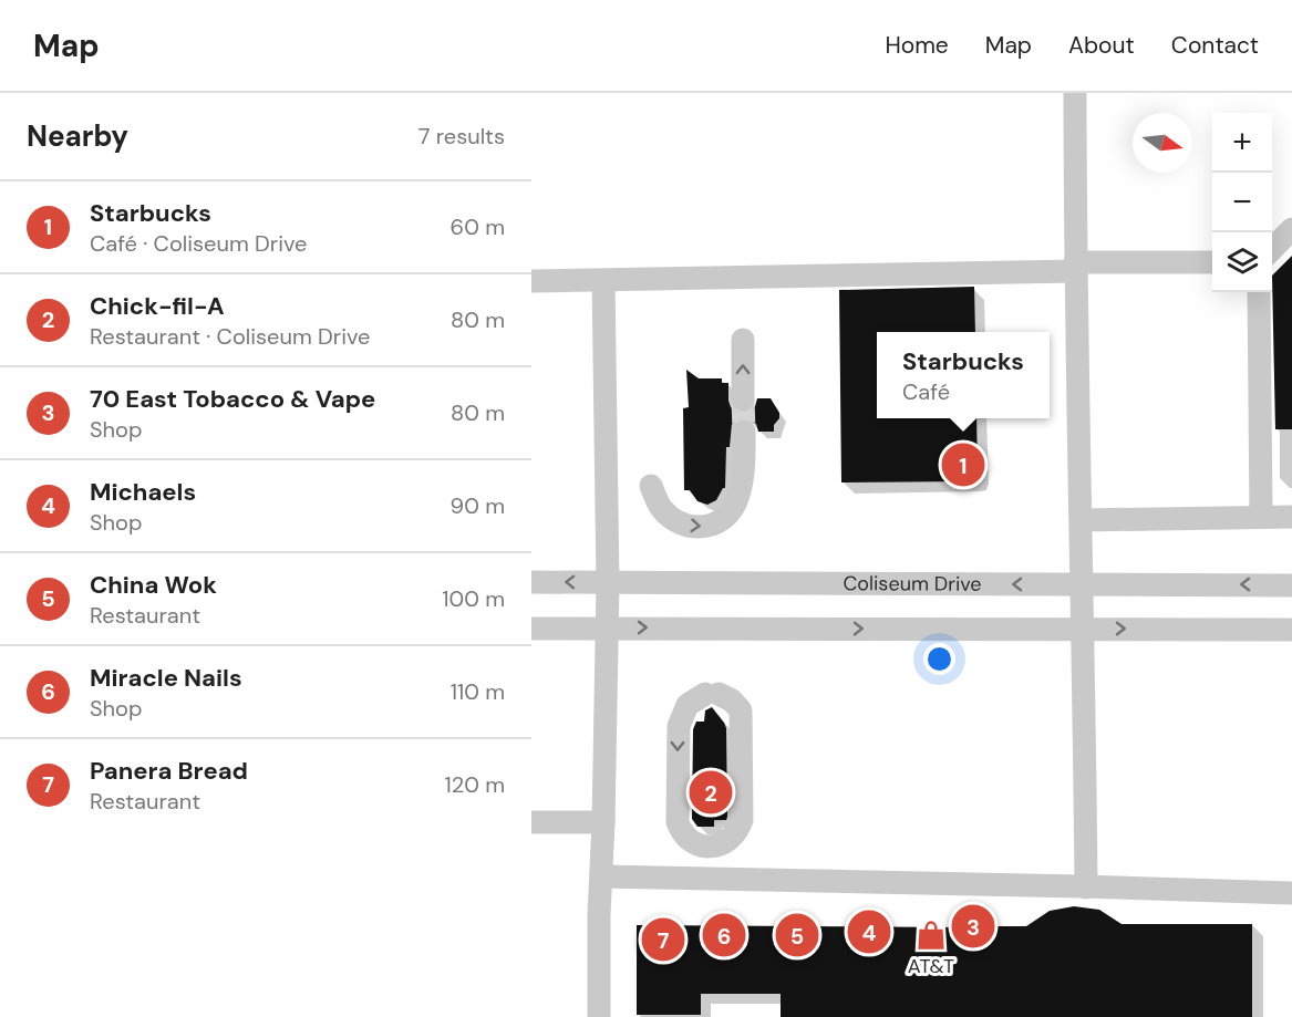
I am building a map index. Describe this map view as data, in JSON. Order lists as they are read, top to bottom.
{
  "streets": {
    "street": ["Coliseum Drive"]
  },
  "places": {
    "shop": ["AT&T"]
  },
  "north": "right",
  "page": {
    "header": "Map",
    "nav": [
      "Home",
      "Map",
      "About",
      "Contact"
    ],
    "heading": ["Nearby", "7 results"],
    "map_buttons": ["+", "−"],
    "list": [
      {
        "mark": "1",
        "name": "Starbucks",
        "note": "Café · Coliseum Drive",
        "value": "60 m"
      },
      {
        "mark": "2",
        "name": "Chick-fil-A",
        "note": "Restaurant · Coliseum Drive",
        "value": "80 m"
      },
      {
        "mark": "3",
        "name": "70 East Tobacco & Vape",
        "note": "Shop",
        "value": "80 m"
      },
      {
        "mark": "4",
        "name": "Michaels",
        "note": "Shop",
        "value": "90 m"
      },
      {
        "mark": "5",
        "name": "China Wok",
        "note": "Restaurant",
        "value": "100 m"
      },
      {
        "mark": "6",
        "name": "Miracle Nails",
        "note": "Shop",
        "value": "110 m"
      },
      {
        "mark": "7",
        "name": "Panera Bread",
        "note": "Restaurant",
        "value": "120 m"
      }
    ],
    "popup": ["Starbucks", "Café"],
    "pins": [
      "1",
      "2",
      "3",
      "4",
      "5",
      "6",
      "7"
    ]
  }
}
